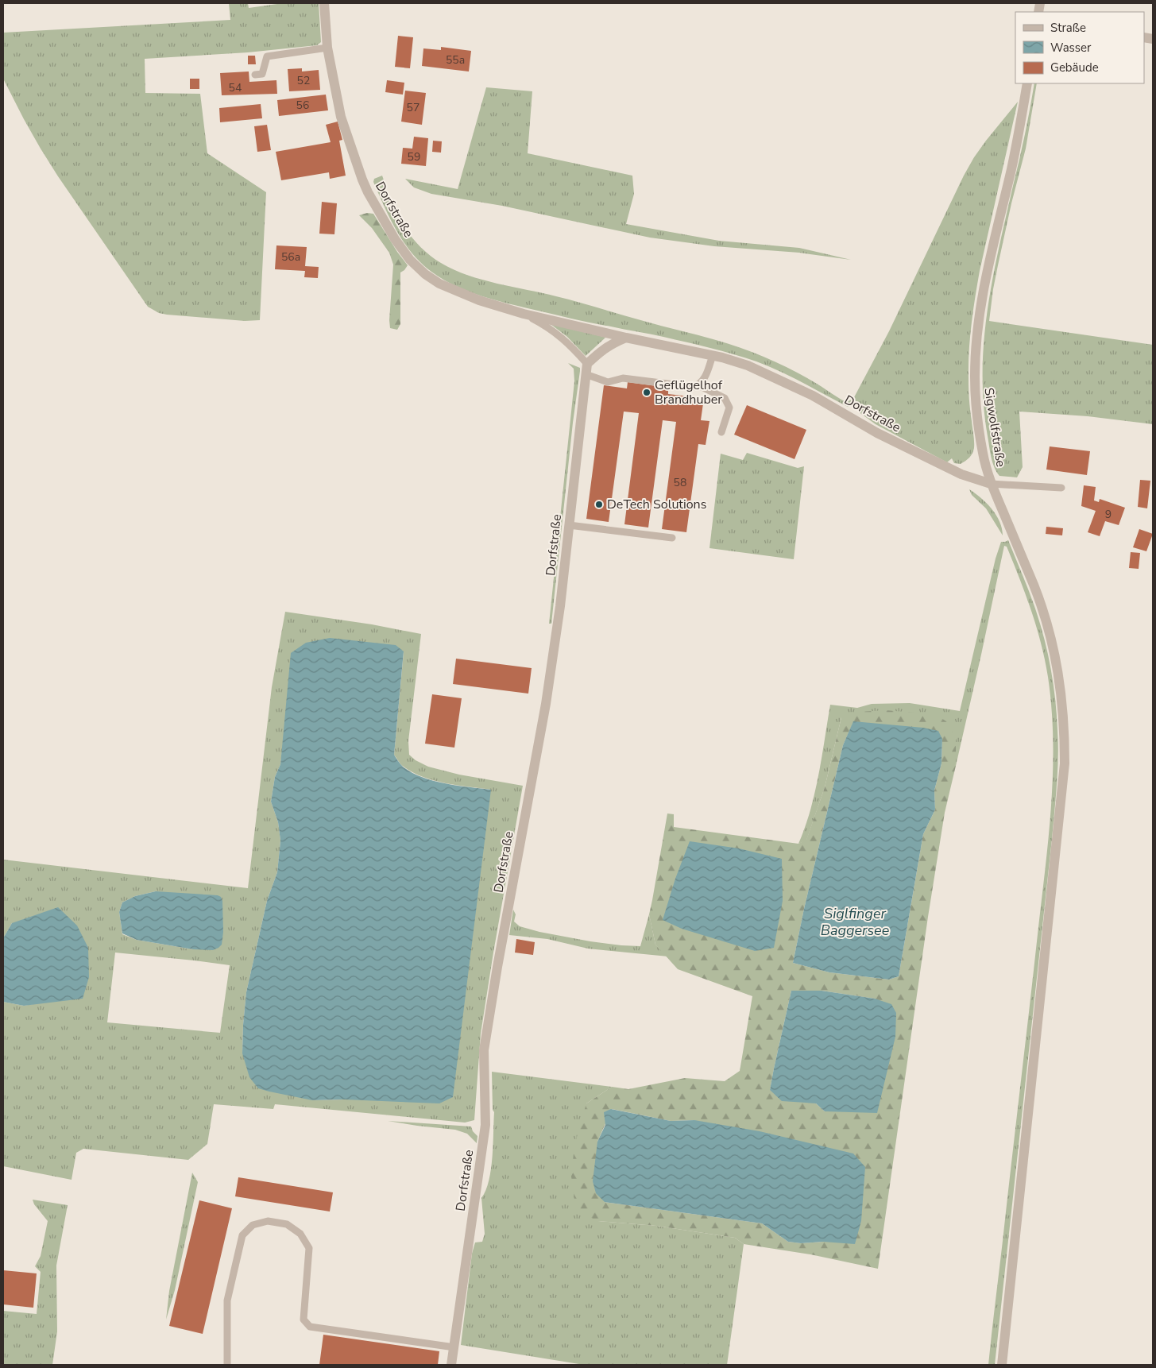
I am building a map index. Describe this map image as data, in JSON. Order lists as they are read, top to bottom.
{
  "streets": {
    "street": ["Dorfstraße", "Sigwolfstraße"]
  },
  "crossings": [
    ["Dorfstraße", "Sigwolfstraße"]
  ],
  "water": ["Siglfinger Baggersee"],
  "places": ["Geflügelhof Brandhuber", "DeTech Solutions"],
  "house_numbers": [
    "55a",
    "52",
    "54",
    "56",
    "57",
    "59",
    "56a",
    "58",
    "9"
  ],
  "legend": ["Straße", "Wasser", "Gebäude"]
}
